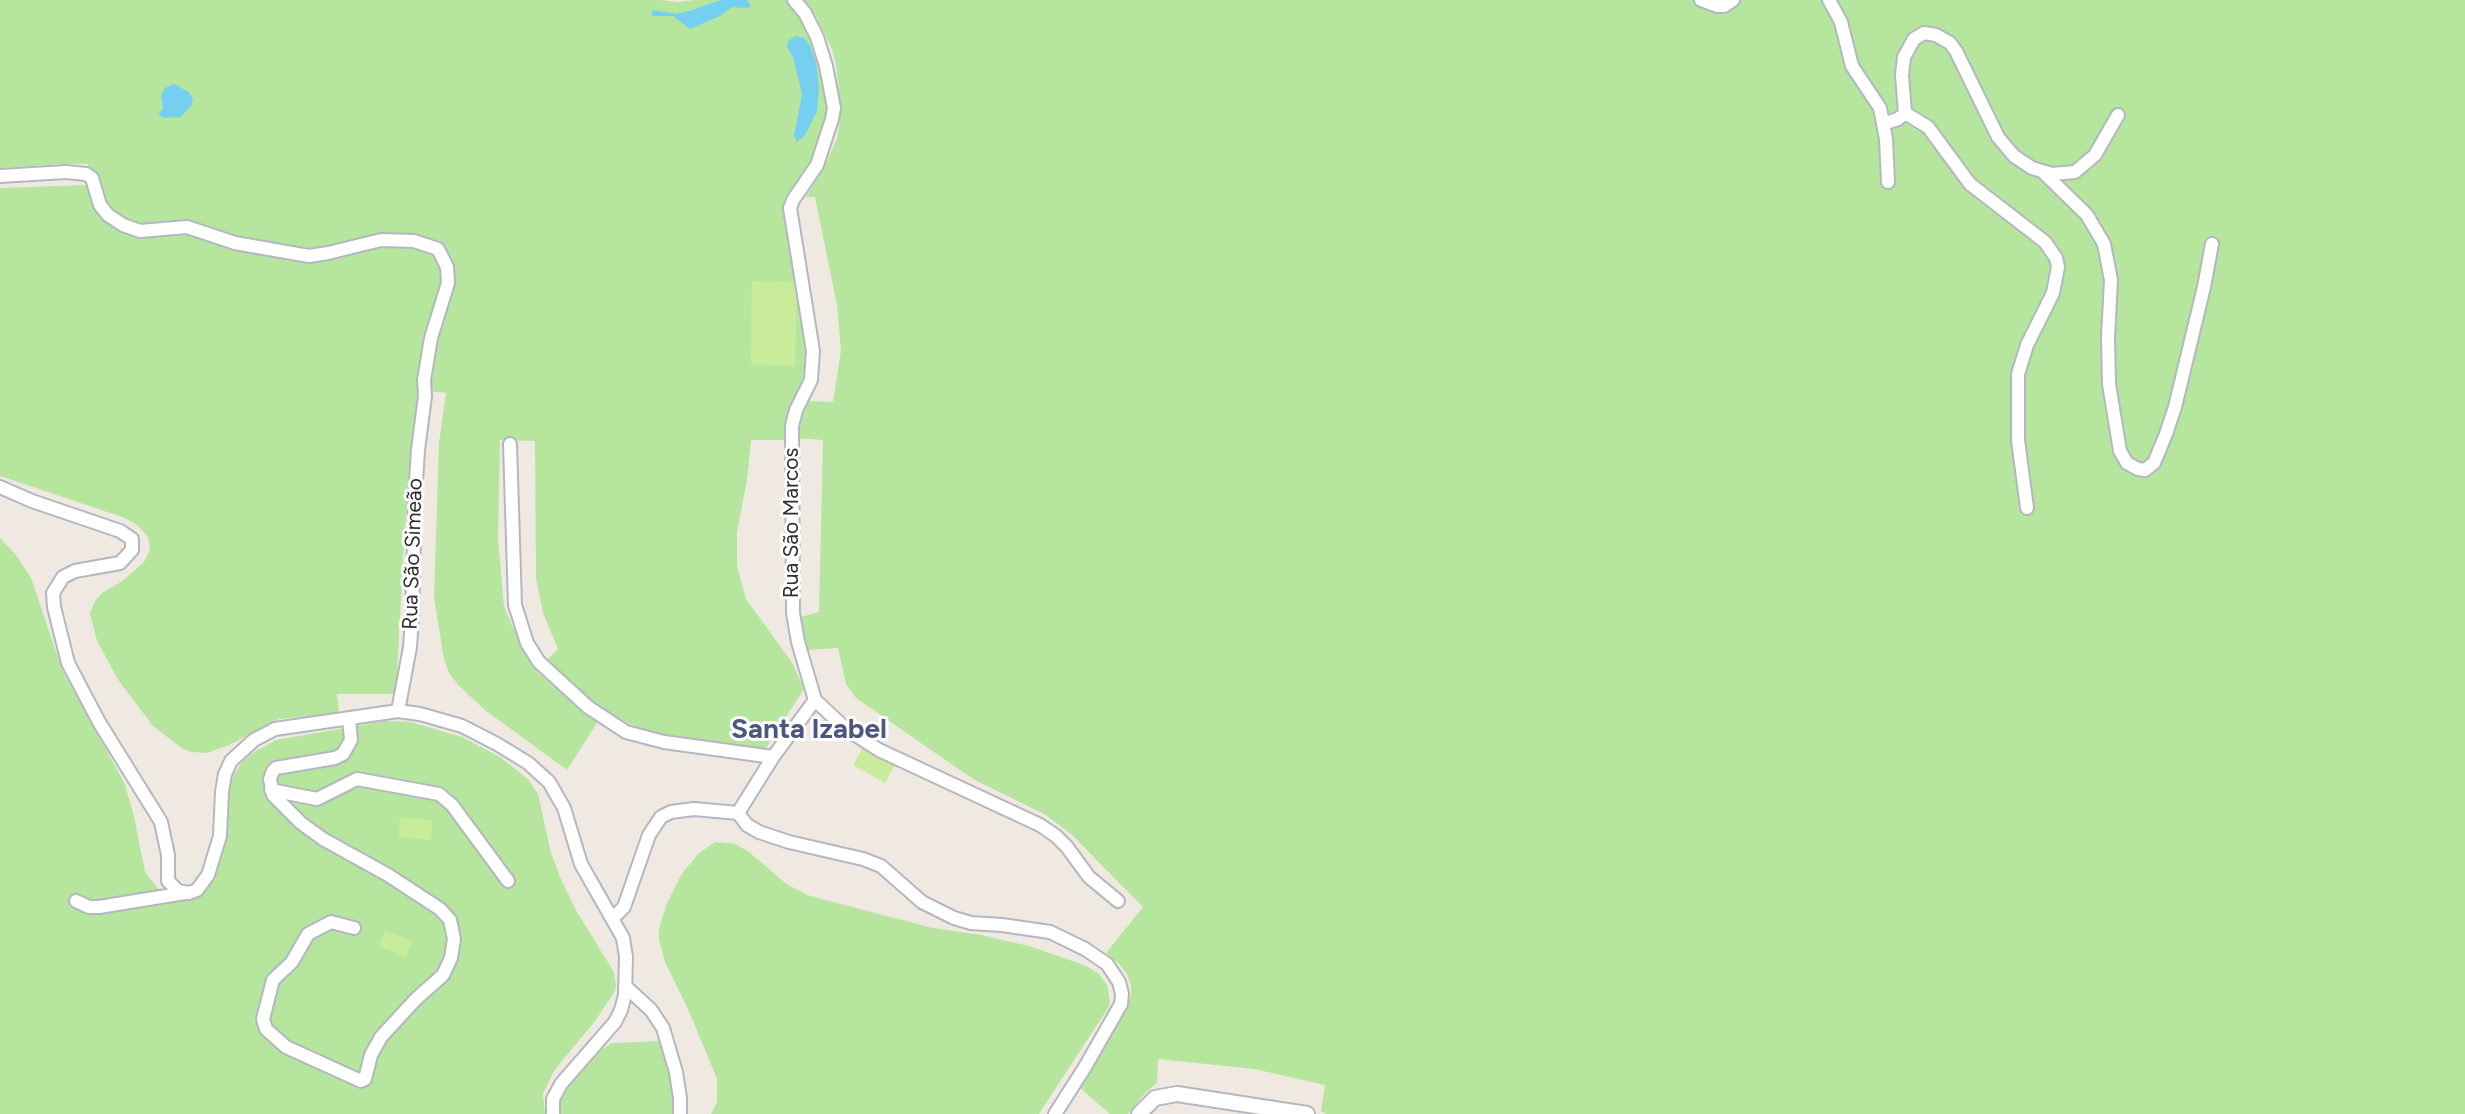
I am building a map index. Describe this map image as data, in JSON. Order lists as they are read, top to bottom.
{
  "streets": {
    "street": ["Rua São Marcos", "Rua São Simeão"]
  },
  "districts": ["Santa Izabel"]
}
